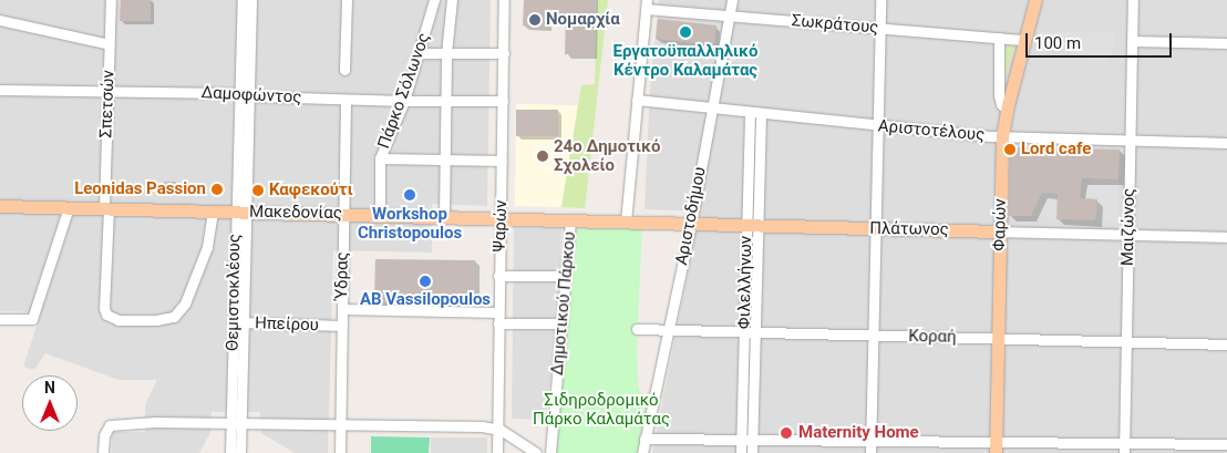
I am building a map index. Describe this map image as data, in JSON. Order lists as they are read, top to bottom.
{
  "streets": {
    "main road": ["Μακεδονίας", "Φαρών", "Πλάτωνος"],
    "street": [
      "Σωκράτους",
      "Πάρκο Σόλωνος",
      "Δαμοφώντος",
      "Σπετσών",
      "Αριστοτέλους",
      "Αριστοδήμου",
      "Ψαρών",
      "Μαιζώνος",
      "Ύδρας",
      "Φιλελλήνων",
      "Θεμιστοκλέους",
      "Δημοτικού Πάρκου",
      "Ηπείρου",
      "Κοραή"
    ]
  },
  "crossings": [
    ["Σωκράτους", "Αριστοδήμου"],
    ["Σωκράτους", "Φαρών"],
    ["Πάρκο Σόλωνος", "Δαμοφώντος"],
    ["Πάρκο Σόλωνος", "Μακεδονίας"],
    ["Δαμοφώντος", "Σπετσών"],
    ["Δαμοφώντος", "Ψαρών"],
    ["Δαμοφώντος", "Ύδρας"],
    ["Δαμοφώντος", "Θεμιστοκλέους"],
    ["Σπετσών", "Μακεδονίας"],
    ["Αριστοτέλους", "Αριστοδήμου"],
    ["Αριστοτέλους", "Φαρών"],
    ["Αριστοτέλους", "Μαιζώνος"],
    ["Αριστοτέλους", "Φιλελλήνων"],
    ["Μακεδονίας", "Ψαρών"],
    ["Μακεδονίας", "Πλάτωνος"],
    ["Μακεδονίας", "Ύδρας"],
    ["Μακεδονίας", "Θεμιστοκλέους"],
    ["Μακεδονίας", "Δημοτικού Πάρκου"],
    ["Αριστοδήμου", "Πλάτωνος"],
    ["Αριστοδήμου", "Κοραή"],
    ["Φαρών", "Πλάτωνος"],
    ["Φαρών", "Κοραή"],
    ["Μαιζώνος", "Πλάτωνος"],
    ["Μαιζώνος", "Κοραή"],
    ["Πλάτωνος", "Φιλελλήνων"],
    ["Ύδρας", "Ηπείρου"],
    ["Φιλελλήνων", "Κοραή"],
    ["Θεμιστοκλέους", "Ηπείρου"]
  ],
  "parks": ["Σιδηροδρομικό Πάρκο Καλαμάτας"],
  "places": [
    "Νομαρχία",
    "Εργατοϋπαλληλικό Κέντρο Καλαμάτας",
    "Lord cafe",
    "24ο Δημοτικό Σχολείο",
    "Leonidas Passion",
    "Καφεκούτι",
    "Workshop Christopoulos",
    "AB Vassilopoulos",
    "Maternity Home"
  ],
  "scale_bar": "100 m",
  "north": "top"
}
